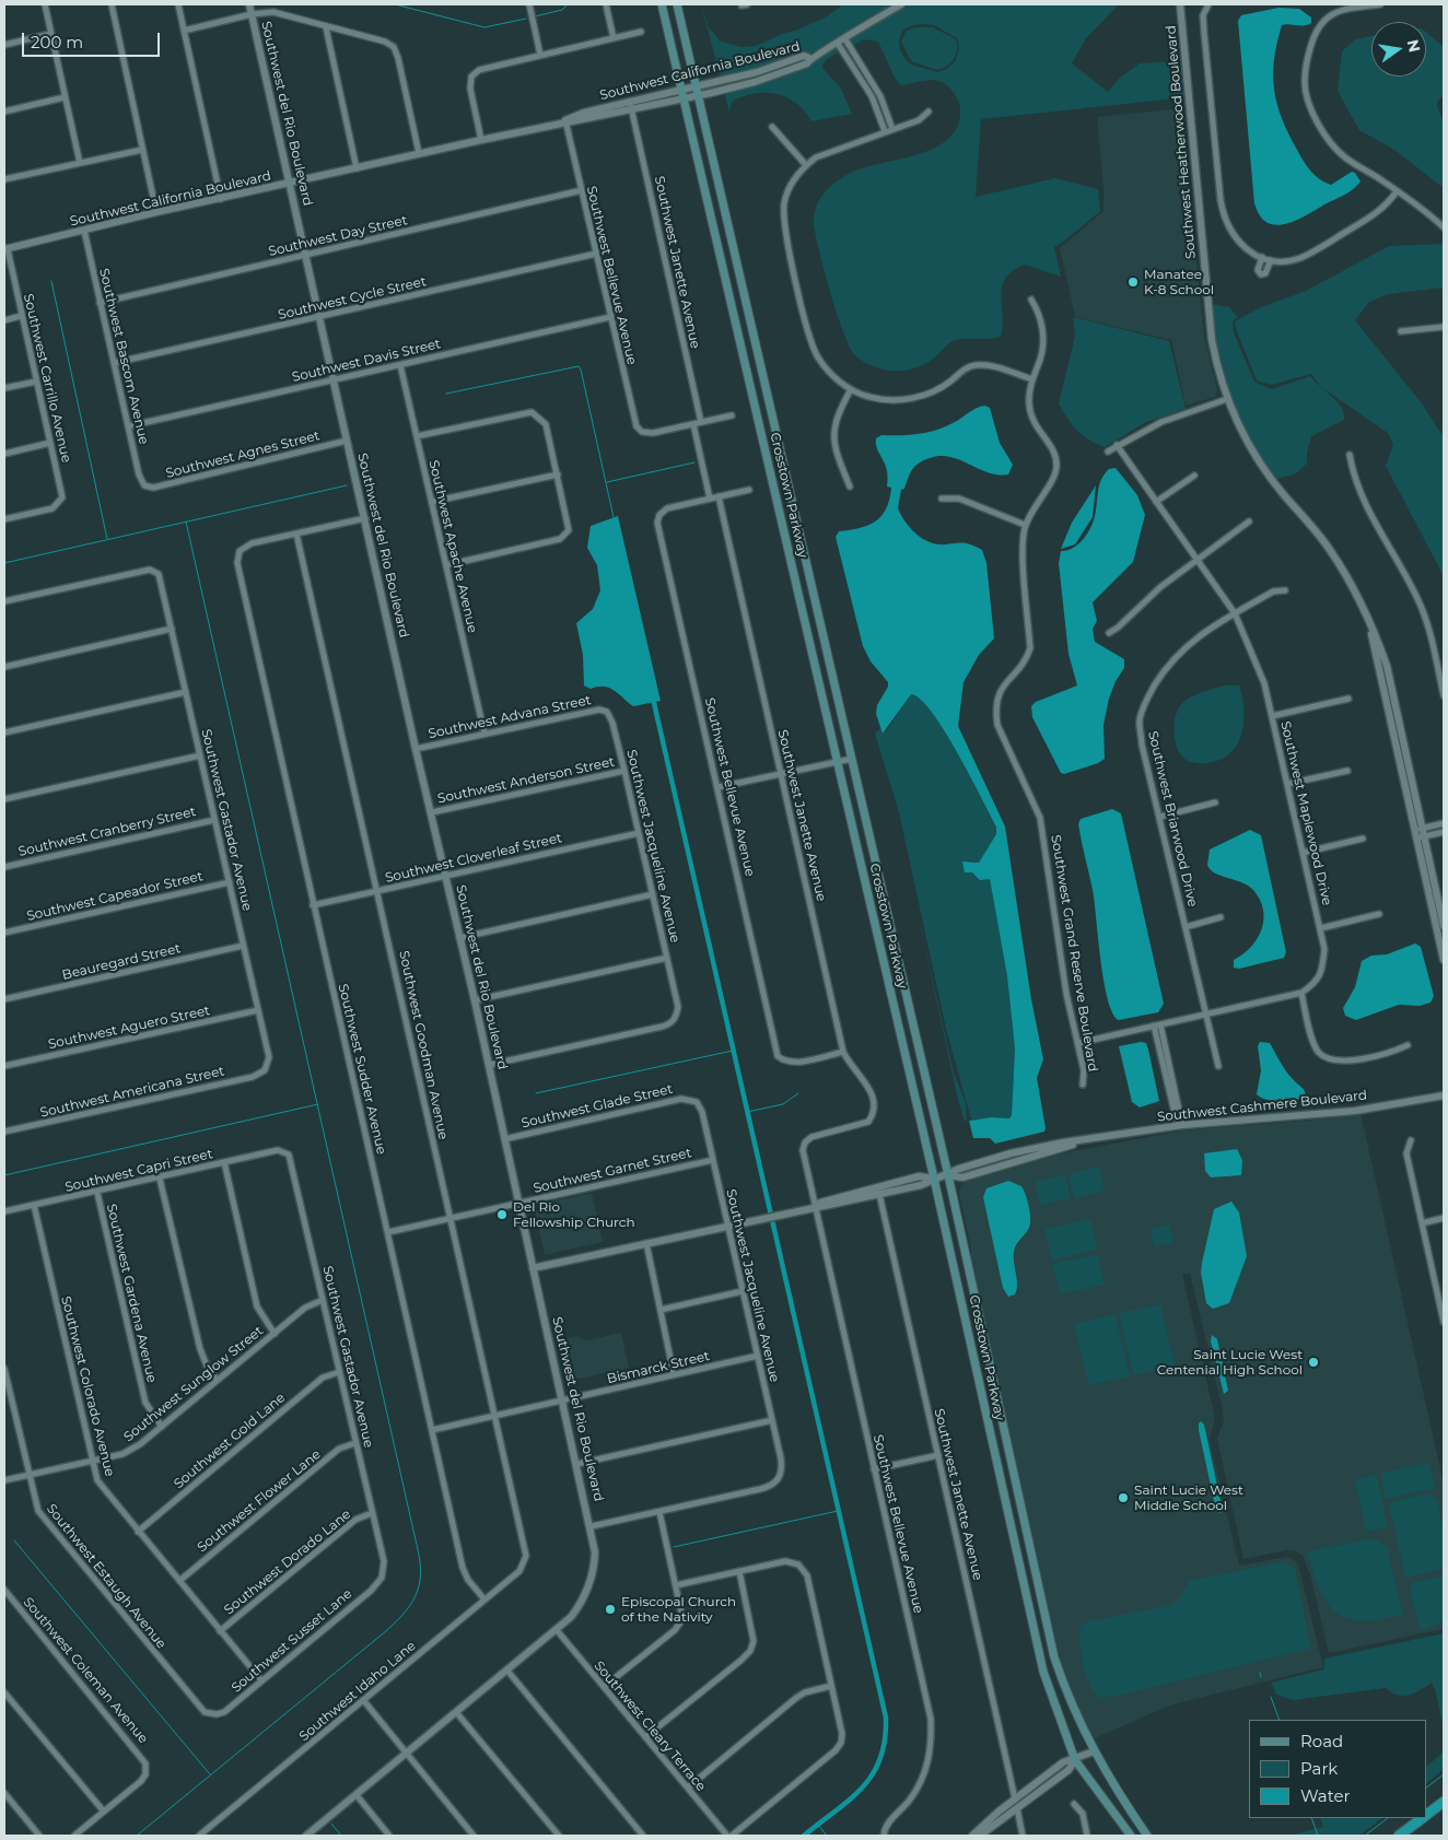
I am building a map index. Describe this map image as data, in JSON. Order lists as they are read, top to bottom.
{
  "streets": {
    "main road": ["Crosstown Parkway"],
    "street": [
      "Southwest California Boulevard",
      "Southwest del Rio Boulevard",
      "Southwest Heatherwood Boulevard",
      "Southwest Day Street",
      "Southwest Janette Avenue",
      "Southwest Bellevue Avenue",
      "Southwest Cycle Street",
      "Southwest Bascom Avenue",
      "Southwest Davis Street",
      "Southwest Carrillo Avenue",
      "Southwest Agnes Street",
      "Southwest Apache Avenue",
      "Southwest Advana Street",
      "Southwest Anderson Street",
      "Southwest Maplewood Drive",
      "Southwest Briarwood Drive",
      "Southwest Gastador Avenue",
      "Southwest Cranberry Street",
      "Southwest Jacqueline Avenue",
      "Southwest Cloverleaf Street",
      "Southwest Capeador Street",
      "Southwest Grand Reserve Boulevard",
      "Beauregard Street",
      "Southwest Aguero Street",
      "Southwest Goodman Avenue",
      "Southwest Sudder Avenue",
      "Southwest Americana Street",
      "Southwest Glade Street",
      "Southwest Cashmere Boulevard",
      "Southwest Capri Street",
      "Southwest Garnet Street",
      "Southwest Gardena Avenue",
      "Bismarck Street",
      "Southwest Sunglow Street",
      "Southwest Colorado Avenue",
      "Southwest Gold Lane",
      "Southwest Flower Lane",
      "Southwest Dorado Lane",
      "Southwest Estaugh Avenue",
      "Southwest Susset Lane",
      "Southwest Coleman Avenue",
      "Southwest Idaho Lane",
      "Southwest Cleary Terrace"
    ]
  },
  "crossings": [
    ["Southwest California Boulevard", "Southwest del Rio Boulevard"],
    ["Southwest California Boulevard", "Southwest Janette Avenue"],
    ["Southwest California Boulevard", "Southwest Bellevue Avenue"],
    ["Southwest California Boulevard", "Southwest Bascom Avenue"],
    ["Southwest California Boulevard", "Southwest Carrillo Avenue"],
    ["Southwest California Boulevard", "Crosstown Parkway"],
    ["Southwest del Rio Boulevard", "Southwest Day Street"],
    ["Southwest del Rio Boulevard", "Southwest Cycle Street"],
    ["Southwest del Rio Boulevard", "Southwest Davis Street"],
    ["Southwest del Rio Boulevard", "Southwest Agnes Street"],
    ["Southwest del Rio Boulevard", "Southwest Advana Street"],
    ["Southwest del Rio Boulevard", "Southwest Anderson Street"],
    ["Southwest del Rio Boulevard", "Southwest Jacqueline Avenue"],
    ["Southwest del Rio Boulevard", "Southwest Cloverleaf Street"],
    ["Southwest del Rio Boulevard", "Southwest Glade Street"],
    ["Southwest del Rio Boulevard", "Southwest Cashmere Boulevard"],
    ["Southwest del Rio Boulevard", "Southwest Garnet Street"],
    ["Southwest del Rio Boulevard", "Bismarck Street"],
    ["Southwest del Rio Boulevard", "Southwest Cleary Terrace"],
    ["Southwest Day Street", "Southwest Bellevue Avenue"],
    ["Southwest Day Street", "Southwest Bascom Avenue"],
    ["Southwest Janette Avenue", "Southwest Bellevue Avenue"],
    ["Southwest Janette Avenue", "Southwest Cashmere Boulevard"],
    ["Southwest Bellevue Avenue", "Southwest Cycle Street"],
    ["Southwest Bellevue Avenue", "Southwest Davis Street"],
    ["Southwest Bellevue Avenue", "Southwest Cashmere Boulevard"],
    ["Southwest Cycle Street", "Southwest Bascom Avenue"],
    ["Southwest Bascom Avenue", "Southwest Davis Street"],
    ["Southwest Bascom Avenue", "Southwest Agnes Street"],
    ["Southwest Davis Street", "Southwest Apache Avenue"],
    ["Crosstown Parkway", "Southwest Cashmere Boulevard"],
    ["Southwest Apache Avenue", "Southwest Advana Street"],
    ["Southwest Advana Street", "Southwest Jacqueline Avenue"],
    ["Southwest Anderson Street", "Southwest Jacqueline Avenue"],
    ["Southwest Maplewood Drive", "Southwest Briarwood Drive"],
    ["Southwest Gastador Avenue", "Southwest Cranberry Street"],
    ["Southwest Gastador Avenue", "Southwest Capeador Street"],
    ["Southwest Gastador Avenue", "Beauregard Street"],
    ["Southwest Gastador Avenue", "Southwest Aguero Street"],
    ["Southwest Gastador Avenue", "Southwest Americana Street"],
    ["Southwest Gastador Avenue", "Southwest Capri Street"],
    ["Southwest Gastador Avenue", "Southwest Sunglow Street"],
    ["Southwest Gastador Avenue", "Southwest Gold Lane"],
    ["Southwest Gastador Avenue", "Southwest Flower Lane"],
    ["Southwest Gastador Avenue", "Southwest Dorado Lane"],
    ["Southwest Gastador Avenue", "Southwest Susset Lane"],
    ["Southwest Jacqueline Avenue", "Southwest Cloverleaf Street"],
    ["Southwest Jacqueline Avenue", "Southwest Glade Street"],
    ["Southwest Jacqueline Avenue", "Southwest Cashmere Boulevard"],
    ["Southwest Jacqueline Avenue", "Southwest Garnet Street"],
    ["Southwest Jacqueline Avenue", "Bismarck Street"],
    ["Southwest Cloverleaf Street", "Southwest Goodman Avenue"],
    ["Southwest Cloverleaf Street", "Southwest Sudder Avenue"],
    ["Southwest Goodman Avenue", "Southwest Sudder Avenue"],
    ["Southwest Goodman Avenue", "Southwest Garnet Street"],
    ["Southwest Goodman Avenue", "Bismarck Street"],
    ["Southwest Goodman Avenue", "Southwest Idaho Lane"],
    ["Southwest Sudder Avenue", "Southwest Garnet Street"],
    ["Southwest Sudder Avenue", "Bismarck Street"],
    ["Southwest Sudder Avenue", "Southwest Idaho Lane"],
    ["Southwest Capri Street", "Southwest Gardena Avenue"],
    ["Southwest Capri Street", "Southwest Colorado Avenue"],
    ["Southwest Gardena Avenue", "Southwest Sunglow Street"],
    ["Southwest Sunglow Street", "Southwest Colorado Avenue"],
    ["Southwest Sunglow Street", "Southwest Estaugh Avenue"],
    ["Southwest Colorado Avenue", "Southwest Gold Lane"],
    ["Southwest Colorado Avenue", "Southwest Flower Lane"],
    ["Southwest Colorado Avenue", "Southwest Dorado Lane"],
    ["Southwest Colorado Avenue", "Southwest Susset Lane"],
    ["Southwest Estaugh Avenue", "Southwest Susset Lane"]
  ],
  "places": [
    "Manatee K-8 School",
    "Del Rio Fellowship Church",
    "Saint Lucie West Centenial High School",
    "Saint Lucie West Middle School",
    "Episcopal Church of the Nativity"
  ],
  "legend": ["Road", "Park", "Water"],
  "scale_bar": "200 m",
  "north": "right"
}
